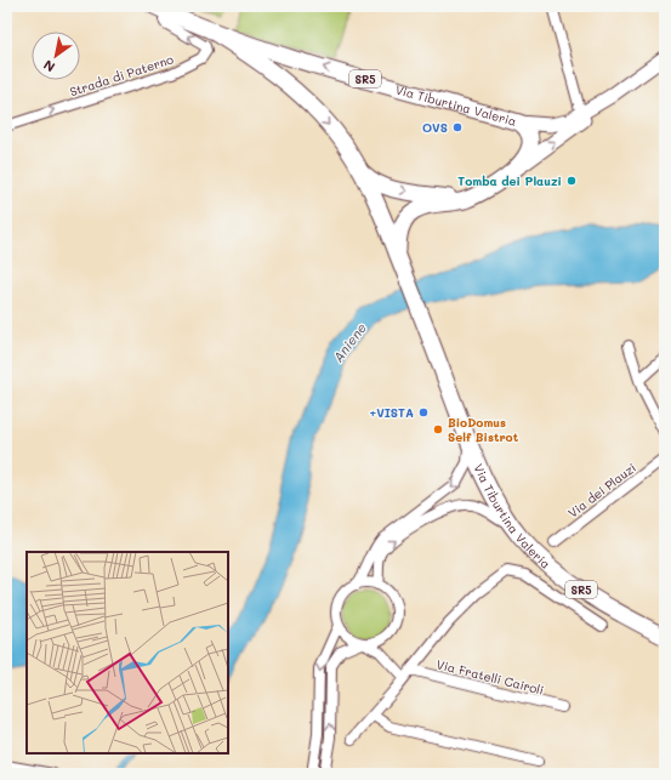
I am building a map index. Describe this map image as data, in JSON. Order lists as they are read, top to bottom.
{
  "streets": {
    "main road": ["SR5", "Via Tiburtina Valeria"],
    "street": ["Strada di Paterno", "Via dei Plauzi", "Via Fratelli Cairoli"]
  },
  "crossings": [
    ["Strada di Paterno", "Via Tiburtina Valeria"]
  ],
  "water": ["Aniene"],
  "places": [
    "OVS",
    "Tomba dei Plauzi",
    "+VISTA",
    "BioDomus Self Bistrot"
  ],
  "north": "bottom left"
}
